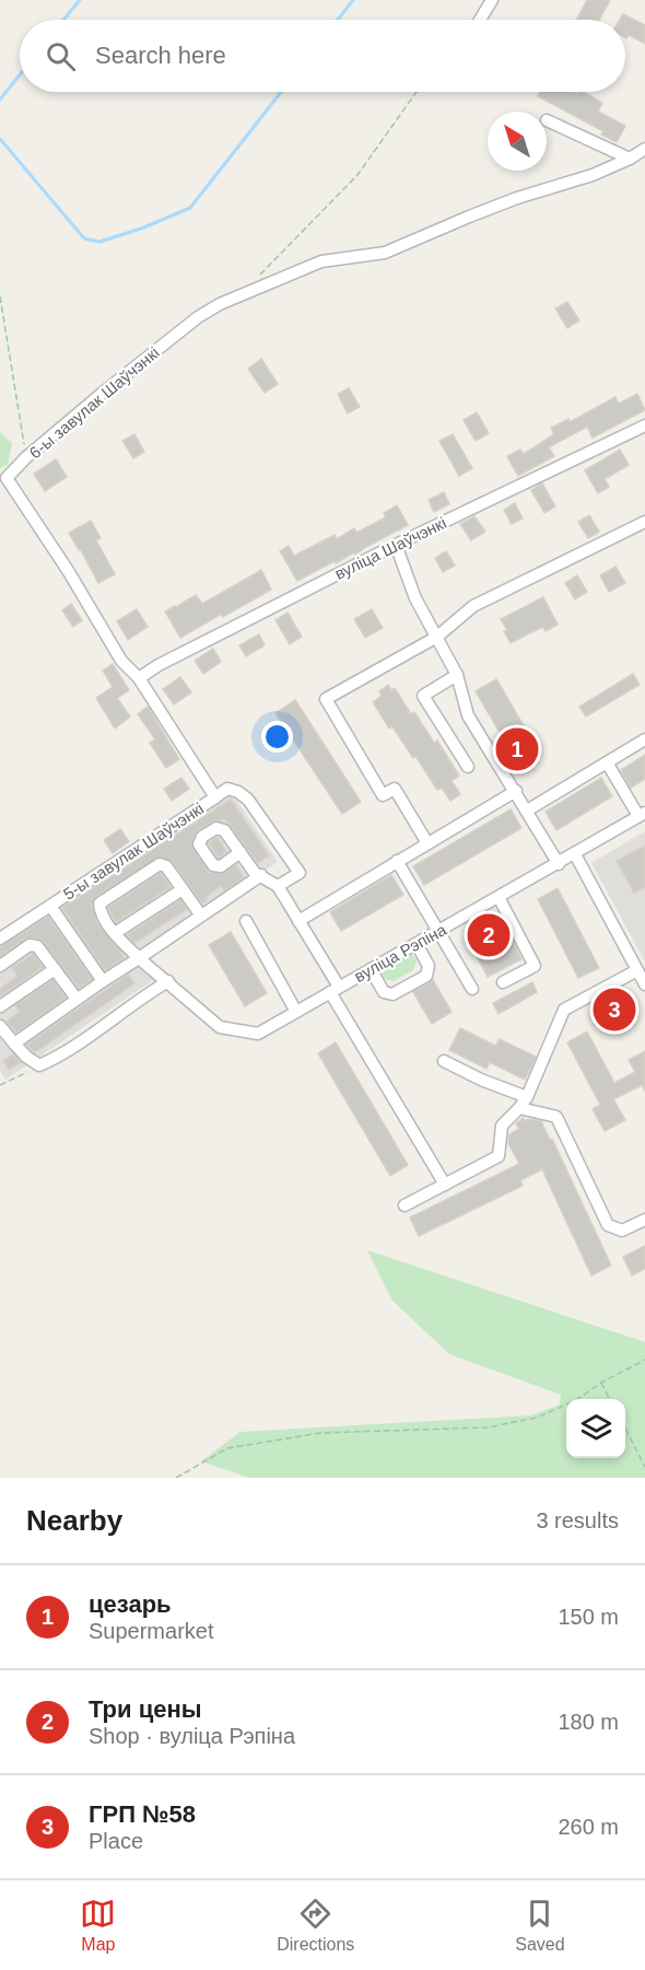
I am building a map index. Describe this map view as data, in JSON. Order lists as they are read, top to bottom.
{
  "streets": {
    "street": [
      "6-ы завулак Шаўчэнкі",
      "вуліца Шаўчэнкі",
      "5-ы завулак Шаўчэнкі",
      "вуліца Рэпіна"
    ]
  },
  "crossings": [
    ["6-ы завулак Шаўчэнкі", "вуліца Шаўчэнкі"],
    ["6-ы завулак Шаўчэнкі", "5-ы завулак Шаўчэнкі"],
    ["вуліца Шаўчэнкі", "5-ы завулак Шаўчэнкі"]
  ],
  "north": "top left",
  "page": {
    "search": "Search here",
    "pins": ["1", "2", "3"],
    "heading": ["Nearby", "3 results"],
    "list": [
      {
        "mark": "1",
        "name": "цезарь",
        "note": "Supermarket",
        "value": "150 m"
      },
      {
        "mark": "2",
        "name": "Три цены",
        "note": "Shop · вуліца Рэпіна",
        "value": "180 m"
      },
      {
        "mark": "3",
        "name": "ГРП №58",
        "note": "Place",
        "value": "260 m"
      }
    ],
    "nav": ["Map", "Directions", "Saved"]
  }
}
